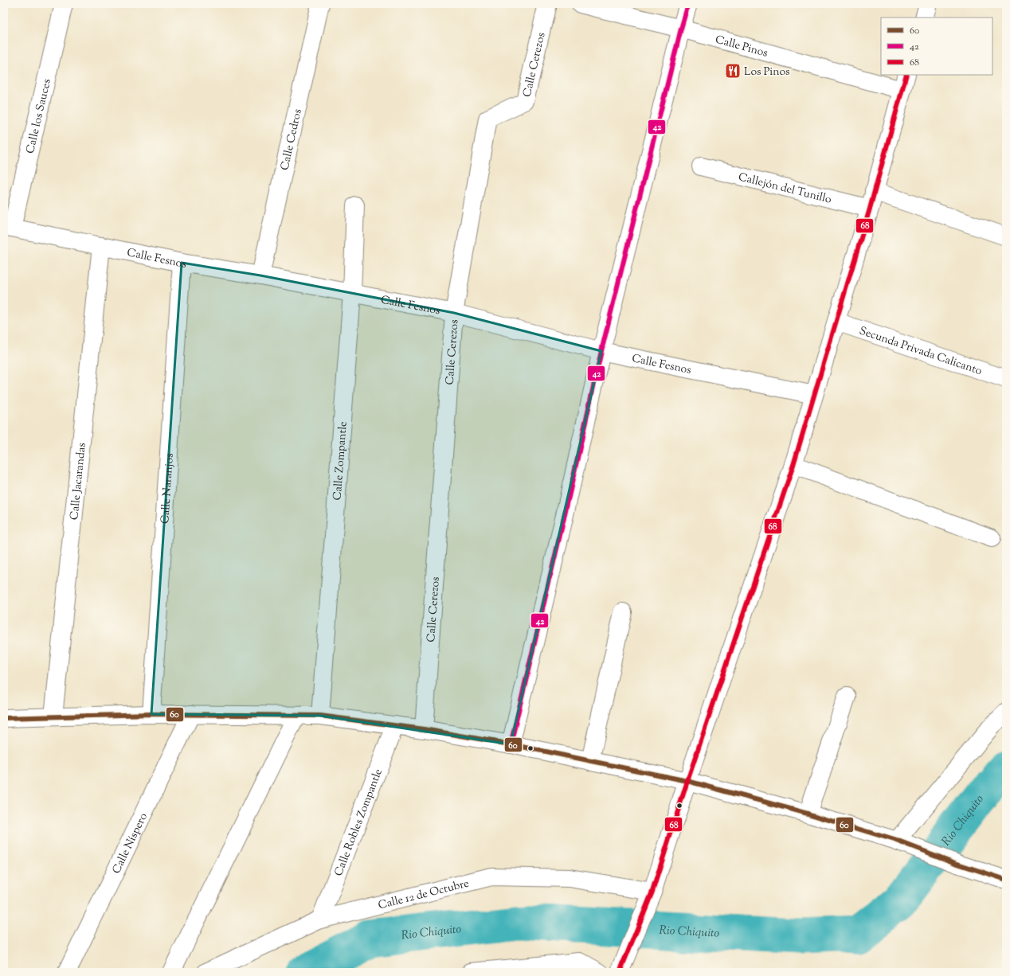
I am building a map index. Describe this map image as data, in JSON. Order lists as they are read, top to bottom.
{
  "streets": {
    "street": [
      "Calle Pinos",
      "Calle Cerezos",
      "Calle los Sauces",
      "Calle Cedros",
      "Callejón del Tunillo",
      "Calle Fesnos",
      "Secunda Privada Calicanto",
      "Calle Zompantle",
      "Calle Jacarandas",
      "Calle Naranjos",
      "Calle Robles Zompantle",
      "Calle Níspero",
      "Calle 12 de Octubre"
    ]
  },
  "crossings": [
    ["Calle Cerezos", "Calle Fesnos"],
    ["Calle los Sauces", "Calle Fesnos"],
    ["Calle Cedros", "Calle Fesnos"],
    ["Calle Fesnos", "Calle Zompantle"],
    ["Calle Fesnos", "Calle Jacarandas"],
    ["Calle Fesnos", "Calle Naranjos"],
    ["Calle Robles Zompantle", "Calle 12 de Octubre"]
  ],
  "water": ["Rio Chiquito"],
  "places": {
    "restaurant": ["Los Pinos"]
  },
  "lines": ["transit line 42", "transit line 68", "transit line 60"],
  "legend": ["60", "42", "68"]
}
